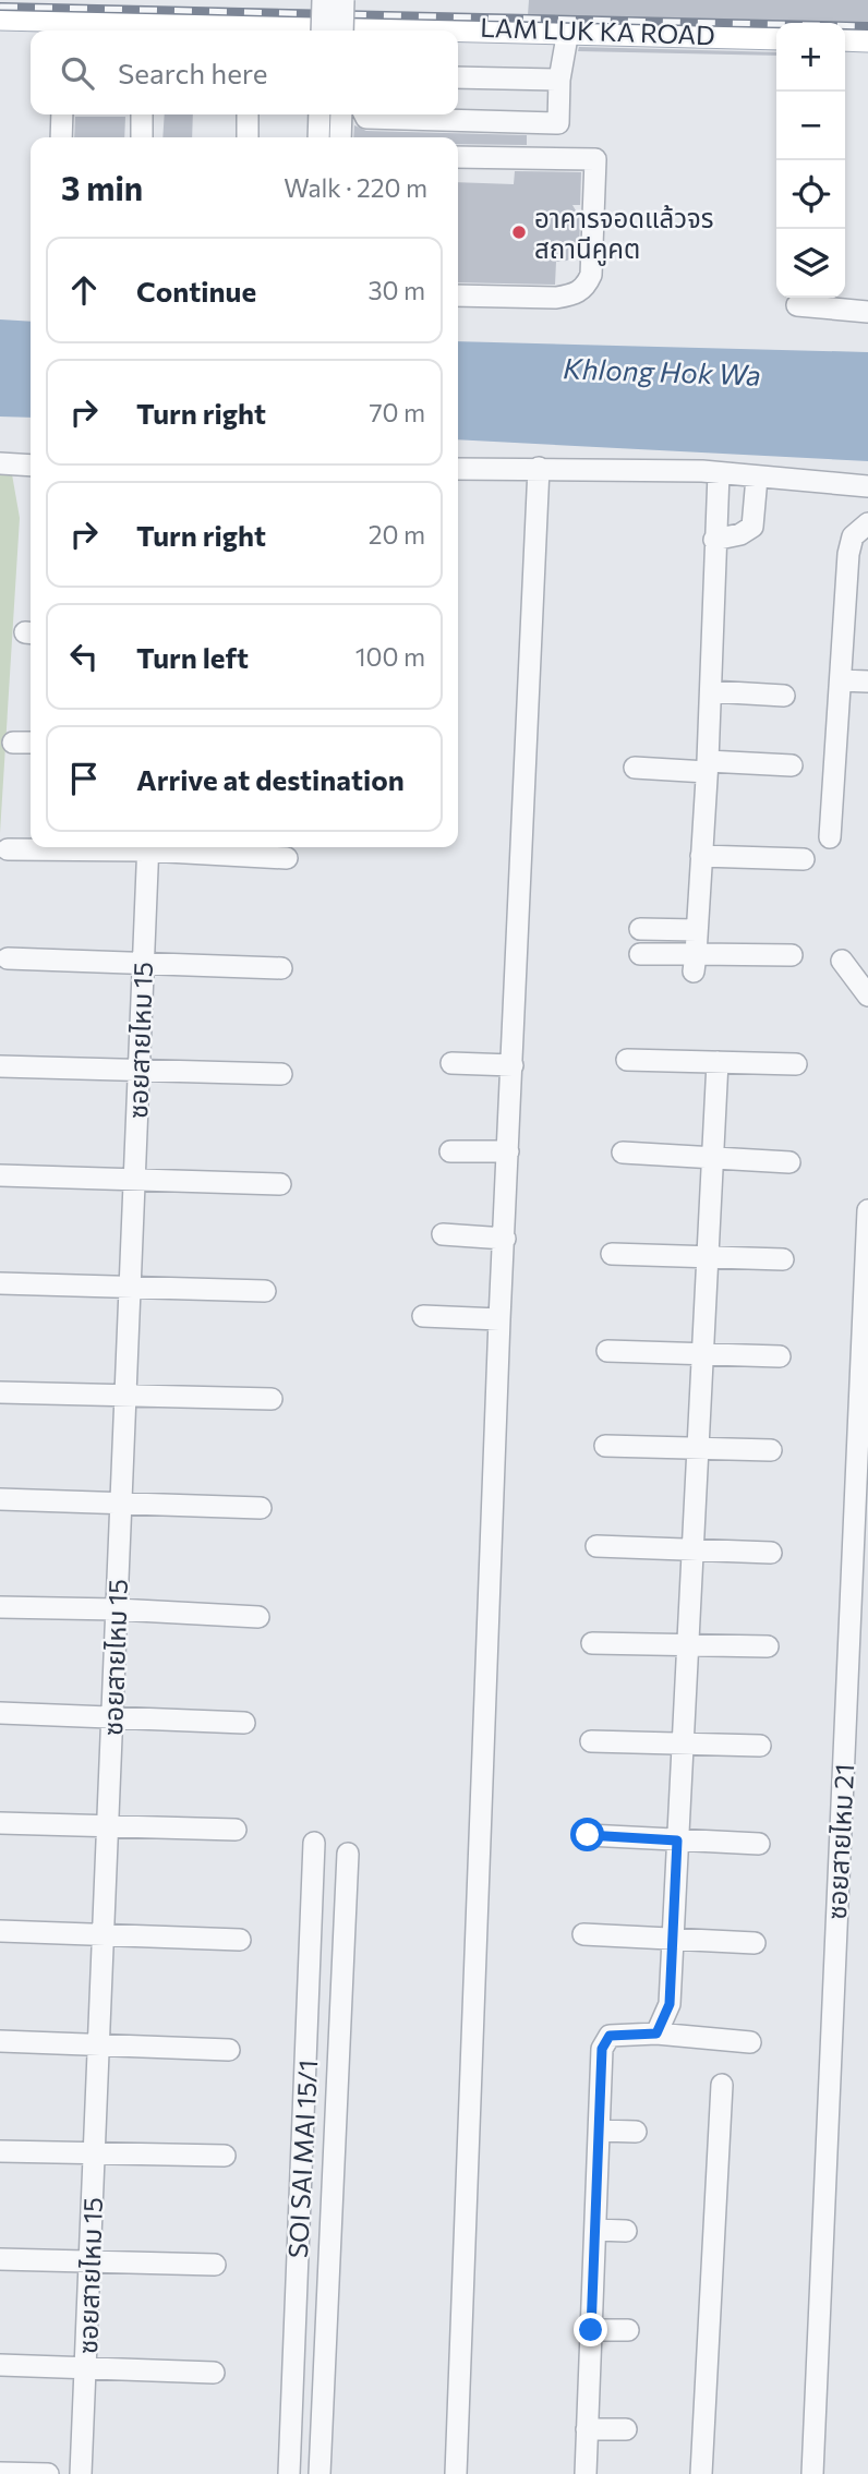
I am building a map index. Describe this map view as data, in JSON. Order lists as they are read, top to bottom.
{
  "streets": {
    "main road": ["LAM LUK KA ROAD"],
    "street": ["ซอยสายไหม 15", "ซอยสายไหม 21", "SOI SAI MAI 15/1"]
  },
  "water": ["Khlong Hok Wa"],
  "places": ["อาคารจอดแล้วจร สถานีคูคต"],
  "page": {
    "map_buttons": ["+", "−"],
    "search": "Search here",
    "heading": ["3 min", "Walk · 220 m"],
    "list": [
      ["Continue", "30 m"],
      ["Turn right", "70 m"],
      ["Turn right", "20 m"],
      ["Turn left", "100 m"],
      "Arrive at destination"
    ]
  }
}
